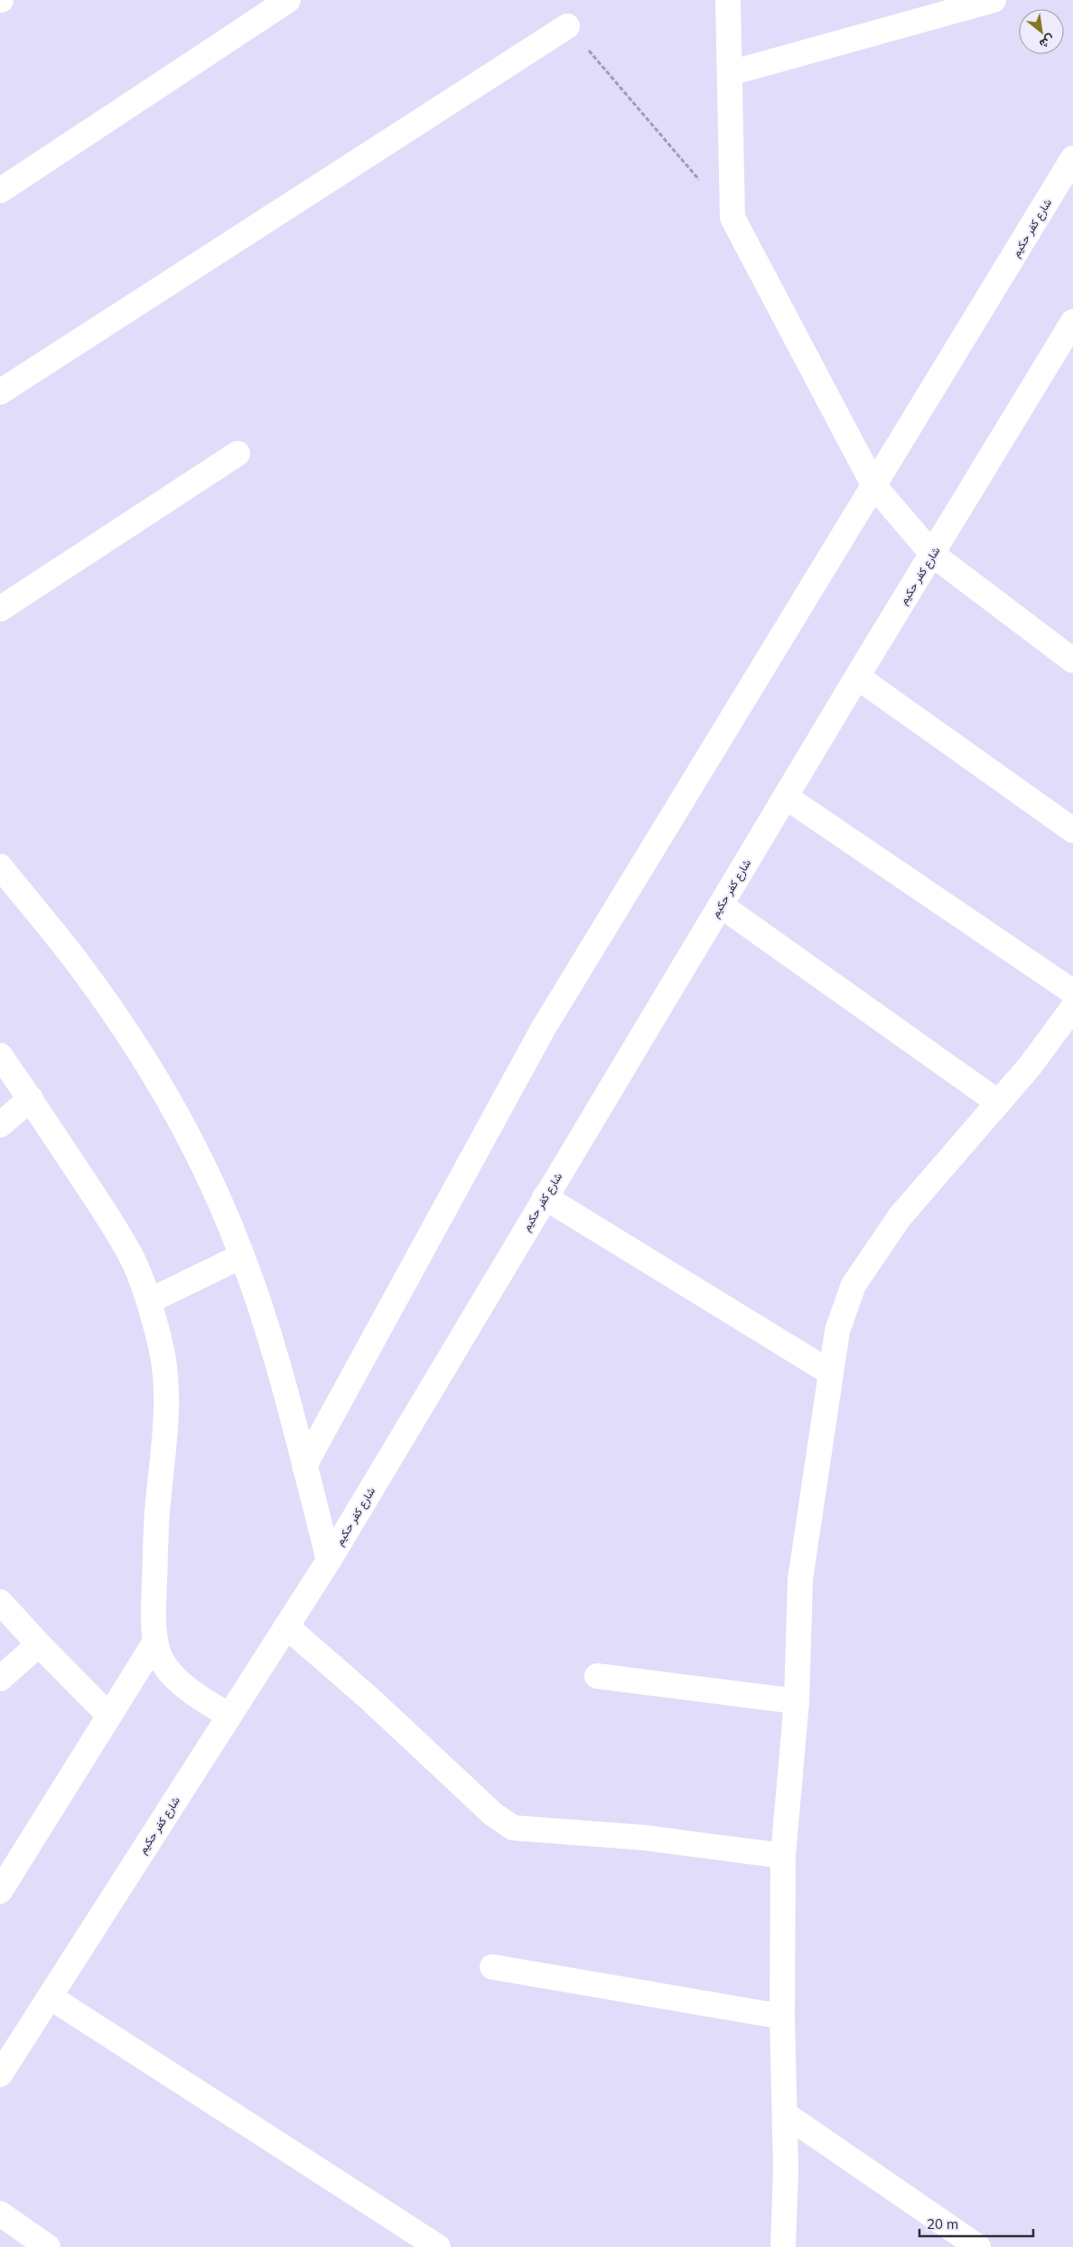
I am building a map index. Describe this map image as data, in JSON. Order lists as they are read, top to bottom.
{
  "streets": {
    "street": ["شارع كفر حكيم"]
  },
  "scale_bar": "20 m",
  "north": "bottom right"
}
